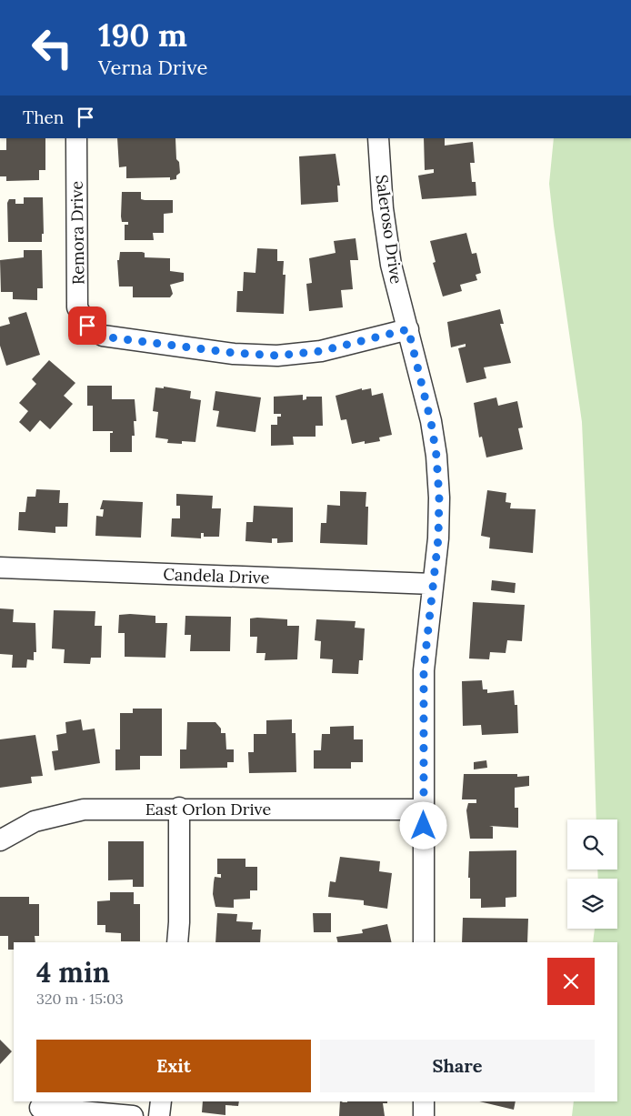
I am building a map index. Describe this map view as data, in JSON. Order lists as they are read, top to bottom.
{
  "streets": {
    "street": [
      "Saleroso Drive",
      "Remora Drive",
      "Candela Drive",
      "East Orlon Drive"
    ]
  },
  "crossings": [
    ["Saleroso Drive", "Remora Drive"],
    ["Saleroso Drive", "Candela Drive"],
    ["Saleroso Drive", "East Orlon Drive"]
  ],
  "page": {
    "turn": ["190 m", "Verna Drive"],
    "then": "Then",
    "heading": ["4 min", "320 m · 15:03"],
    "buttons": ["Exit", "Share"]
  }
}
